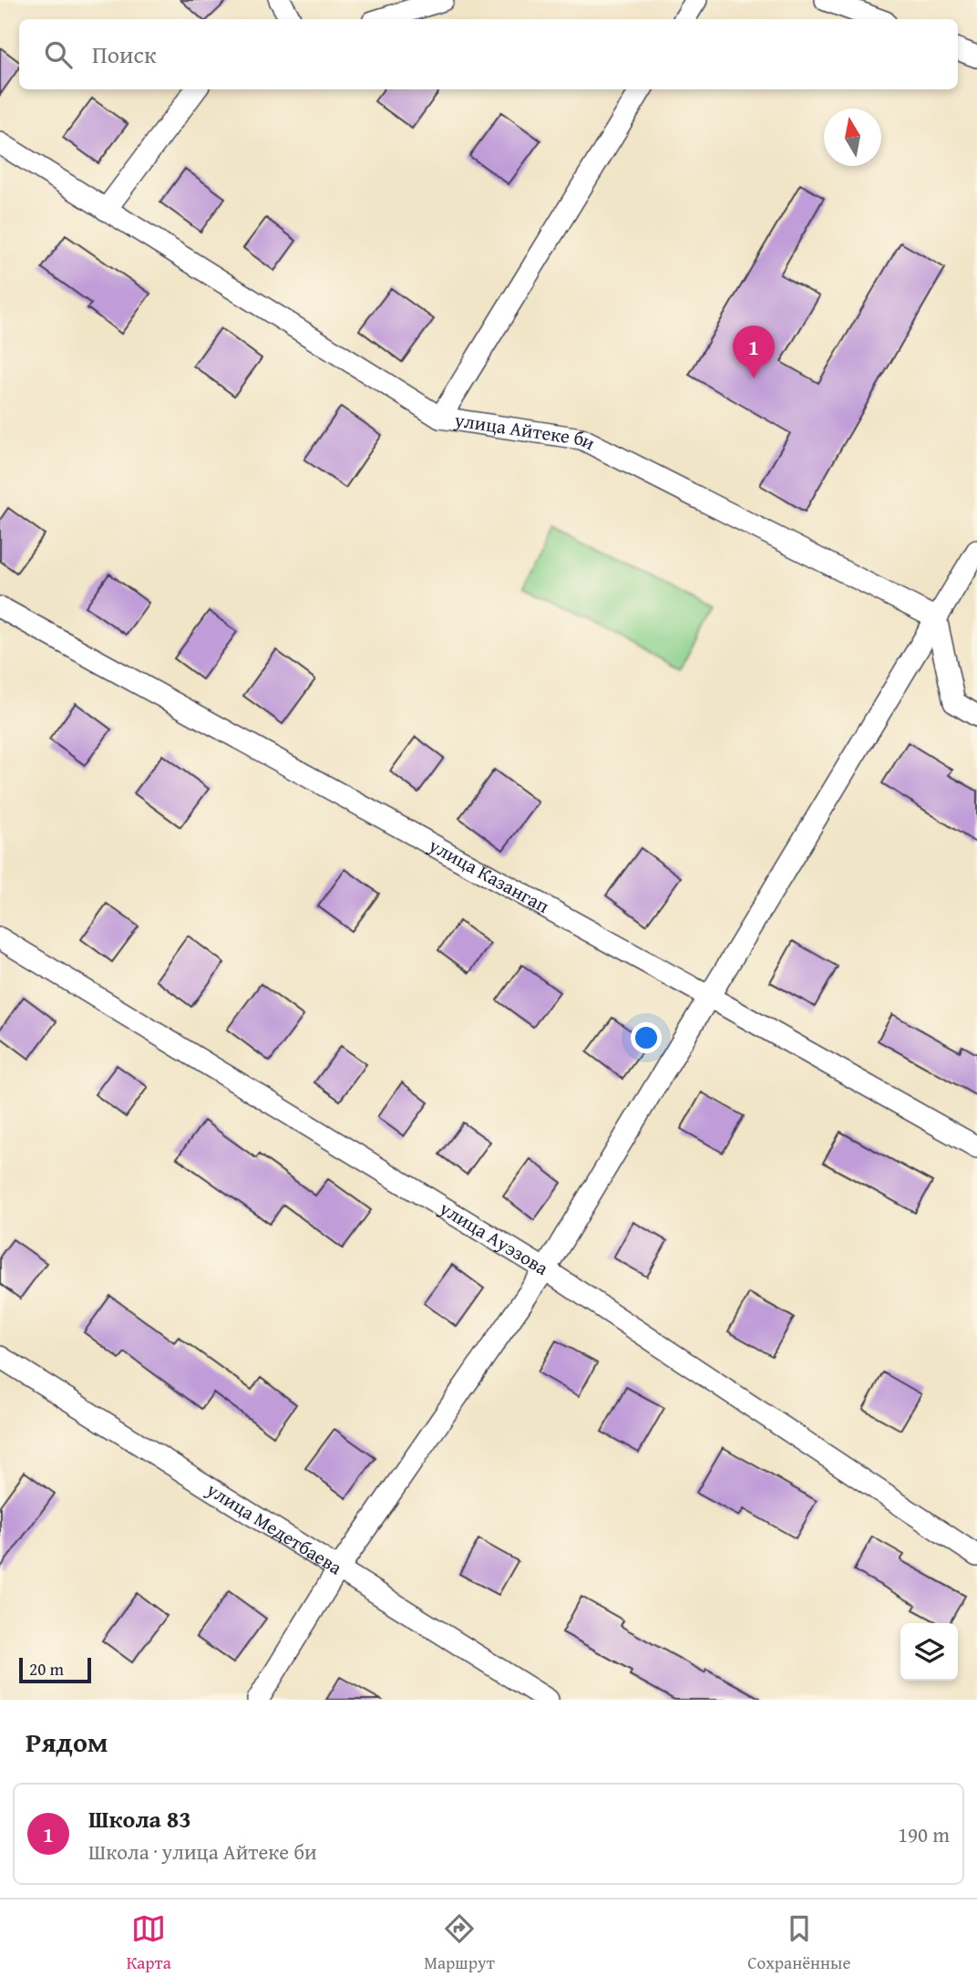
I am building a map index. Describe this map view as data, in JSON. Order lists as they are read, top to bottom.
{
  "streets": {
    "street": [
      "улица Айтеке би",
      "улица Казангап",
      "улица Ауэзова",
      "улица Медетбаева"
    ]
  },
  "scale_bar": "20 m",
  "north": "top",
  "page": {
    "search": "Поиск",
    "pins": "1",
    "scale": "20 m",
    "heading": "Рядом",
    "list": [
      {
        "mark": "1",
        "name": "Школа 83",
        "note": "Школа · улица Айтеке би",
        "value": "190 m"
      }
    ],
    "nav": ["Карта", "Маршрут", "Сохранённые"]
  }
}
